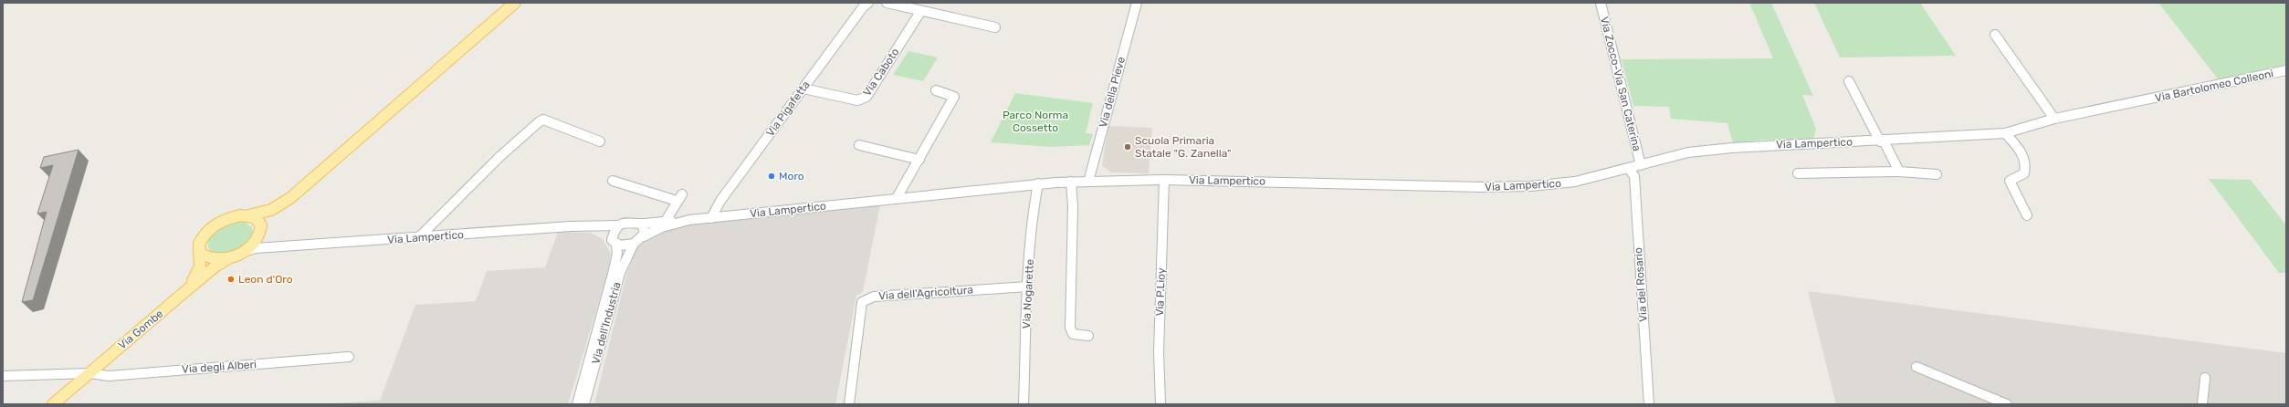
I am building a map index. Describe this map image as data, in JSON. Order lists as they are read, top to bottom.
{
  "streets": {
    "main road": ["Via Gombe"],
    "street": [
      "Via Caboto",
      "Via Zocco-Via San Caterina",
      "Via Bartolomeo Colleoni",
      "Via della Pieve",
      "Via Pigafetta",
      "Via Lampertico",
      "Via del Rosario",
      "Via P.Lioy",
      "Via dell'Agricoltura",
      "Via Nogarette",
      "Via dell'Industria",
      "Via degli Alberi"
    ]
  },
  "crossings": [
    ["Via Caboto", "Via Pigafetta"],
    ["Via Zocco-Via San Caterina", "Via Lampertico"],
    ["Via Bartolomeo Colleoni", "Via Lampertico"],
    ["Via della Pieve", "Via Lampertico"],
    ["Via Pigafetta", "Via Lampertico"],
    ["Via Lampertico", "Via del Rosario"],
    ["Via Lampertico", "Via P.Lioy"],
    ["Via Lampertico", "Via Nogarette"],
    ["Via Lampertico", "Via dell'Industria"],
    ["Via dell'Agricoltura", "Via Nogarette"],
    ["Via Gombe", "Via degli Alberi"]
  ],
  "parks": ["Parco Norma Cossetto"],
  "places": ["Scuola Primaria Statale \"G. Zanella\"", "Moro", "Leon d'Oro"]
}
